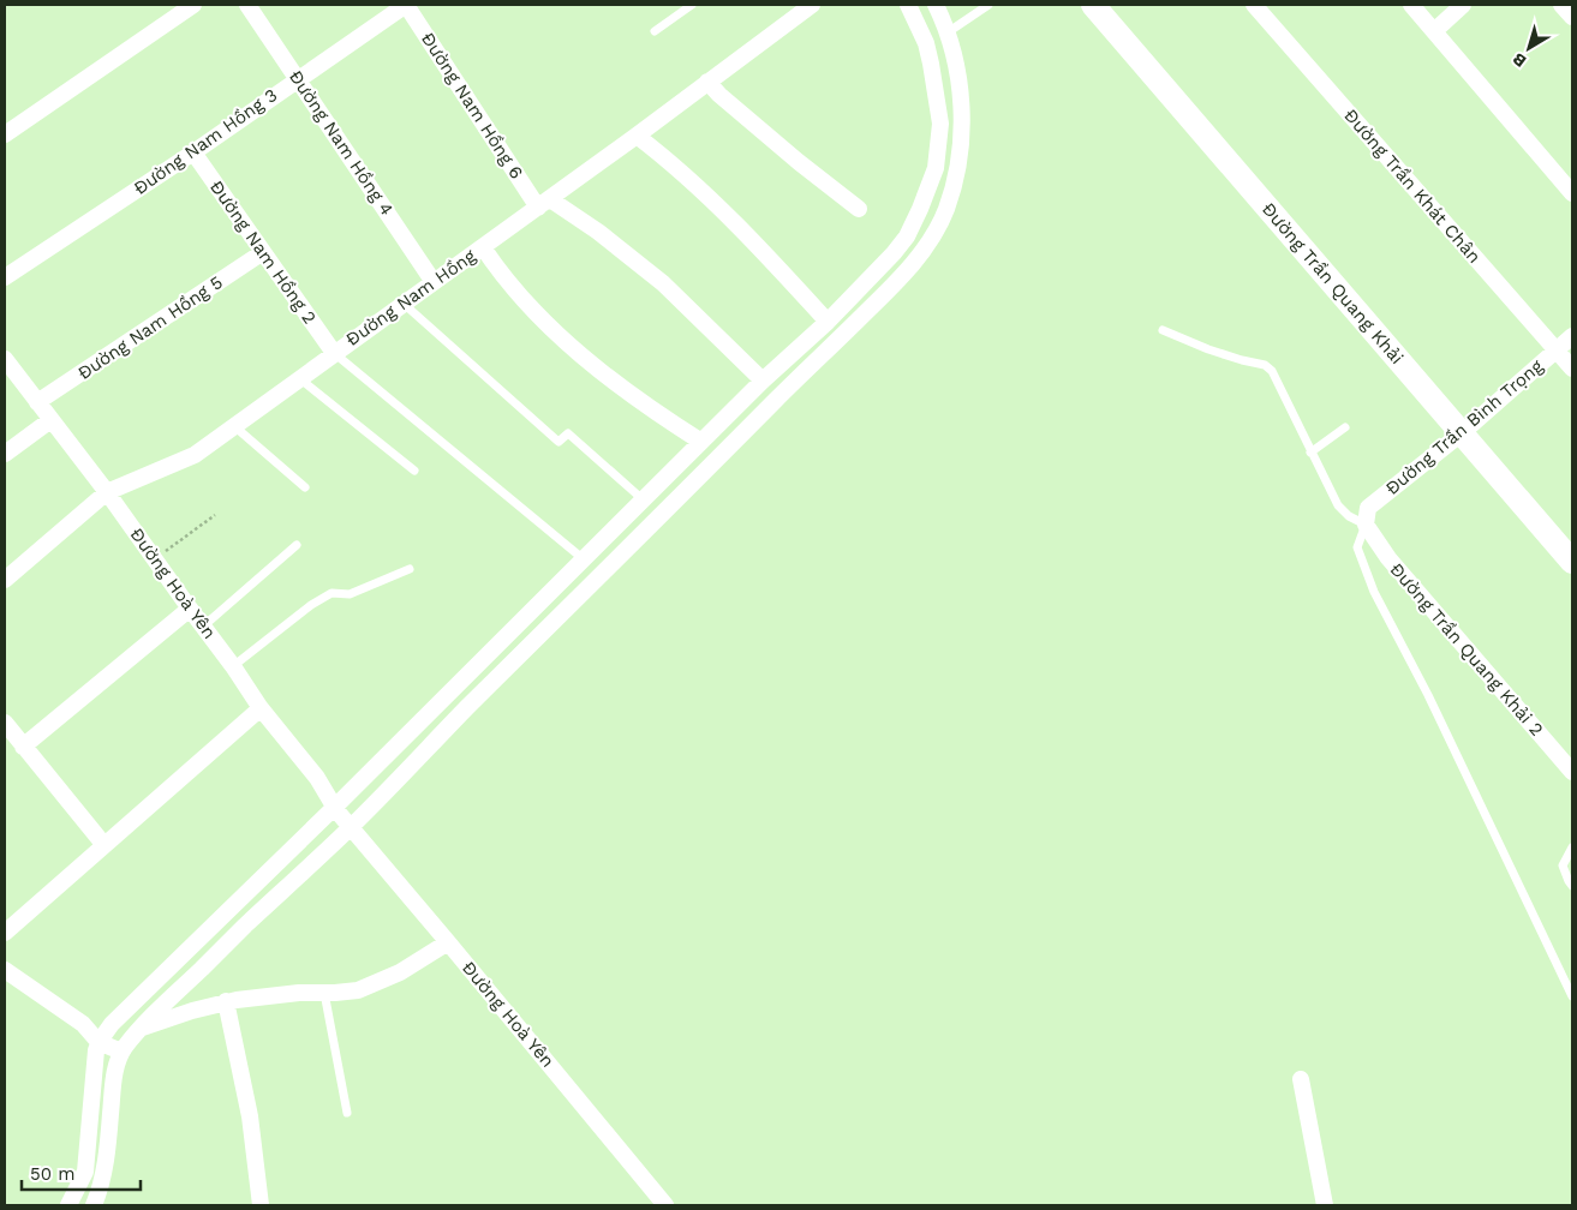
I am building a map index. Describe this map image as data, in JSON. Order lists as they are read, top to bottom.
{
  "streets": {
    "main road": ["Đường Trần Quang Khải"],
    "street": [
      "Đường Nam Hồng 6",
      "Đường Nam Hồng 3",
      "Đường Nam Hồng 4",
      "Đường Trần Khát Chân",
      "Đường Nam Hồng 2",
      "Đường Nam Hồng",
      "Đường Nam Hồng 5",
      "Đường Trần Bình Trọng",
      "Đường Hoà Yên",
      "Đường Trần Quang Khải 2"
    ]
  },
  "crossings": [
    ["Đường Nam Hồng 6", "Đường Nam Hồng 3"],
    ["Đường Nam Hồng 6", "Đường Nam Hồng"],
    ["Đường Nam Hồng 3", "Đường Nam Hồng 4"],
    ["Đường Nam Hồng 3", "Đường Nam Hồng 2"],
    ["Đường Nam Hồng 4", "Đường Nam Hồng"],
    ["Đường Trần Khát Chân", "Đường Trần Bình Trọng"],
    ["Đường Nam Hồng 2", "Đường Nam Hồng"],
    ["Đường Nam Hồng 2", "Đường Nam Hồng 5"],
    ["Đường Trần Quang Khải", "Đường Trần Bình Trọng"],
    ["Đường Nam Hồng", "Đường Hoà Yên"],
    ["Đường Nam Hồng 5", "Đường Hoà Yên"],
    ["Đường Trần Bình Trọng", "Đường Trần Quang Khải 2"]
  ],
  "scale_bar": "50 m",
  "north": "bottom left"
}
